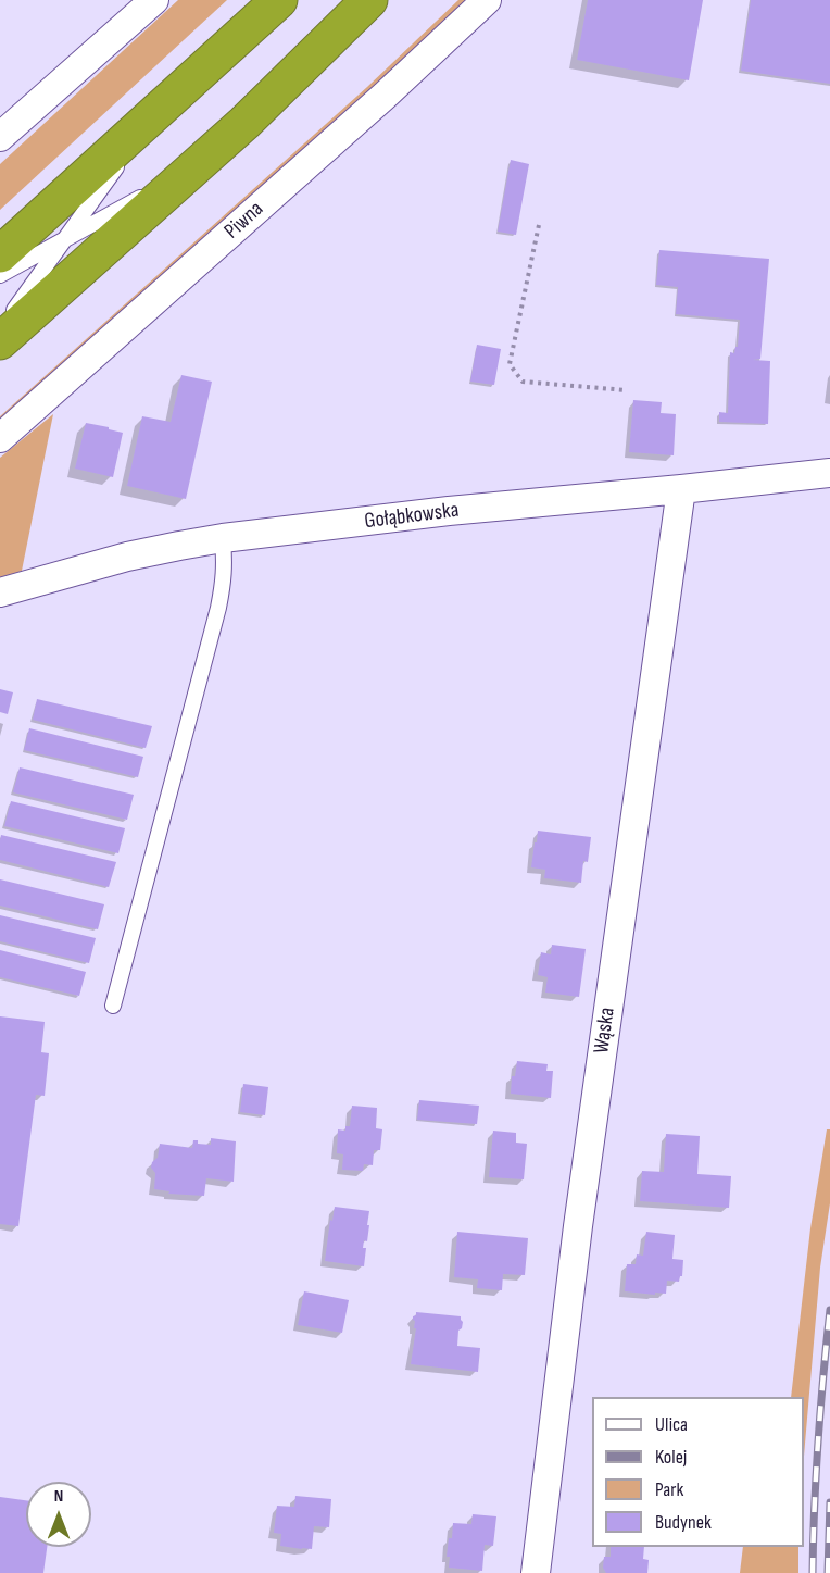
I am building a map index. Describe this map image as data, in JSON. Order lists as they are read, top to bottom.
{
  "streets": {
    "street": ["Piwna", "Gołąbkowska", "Wąska"]
  },
  "crossings": [
    ["Gołąbkowska", "Wąska"]
  ],
  "legend": [
    "Ulica",
    "Kolej",
    "Park",
    "Budynek"
  ],
  "north": "top"
}
